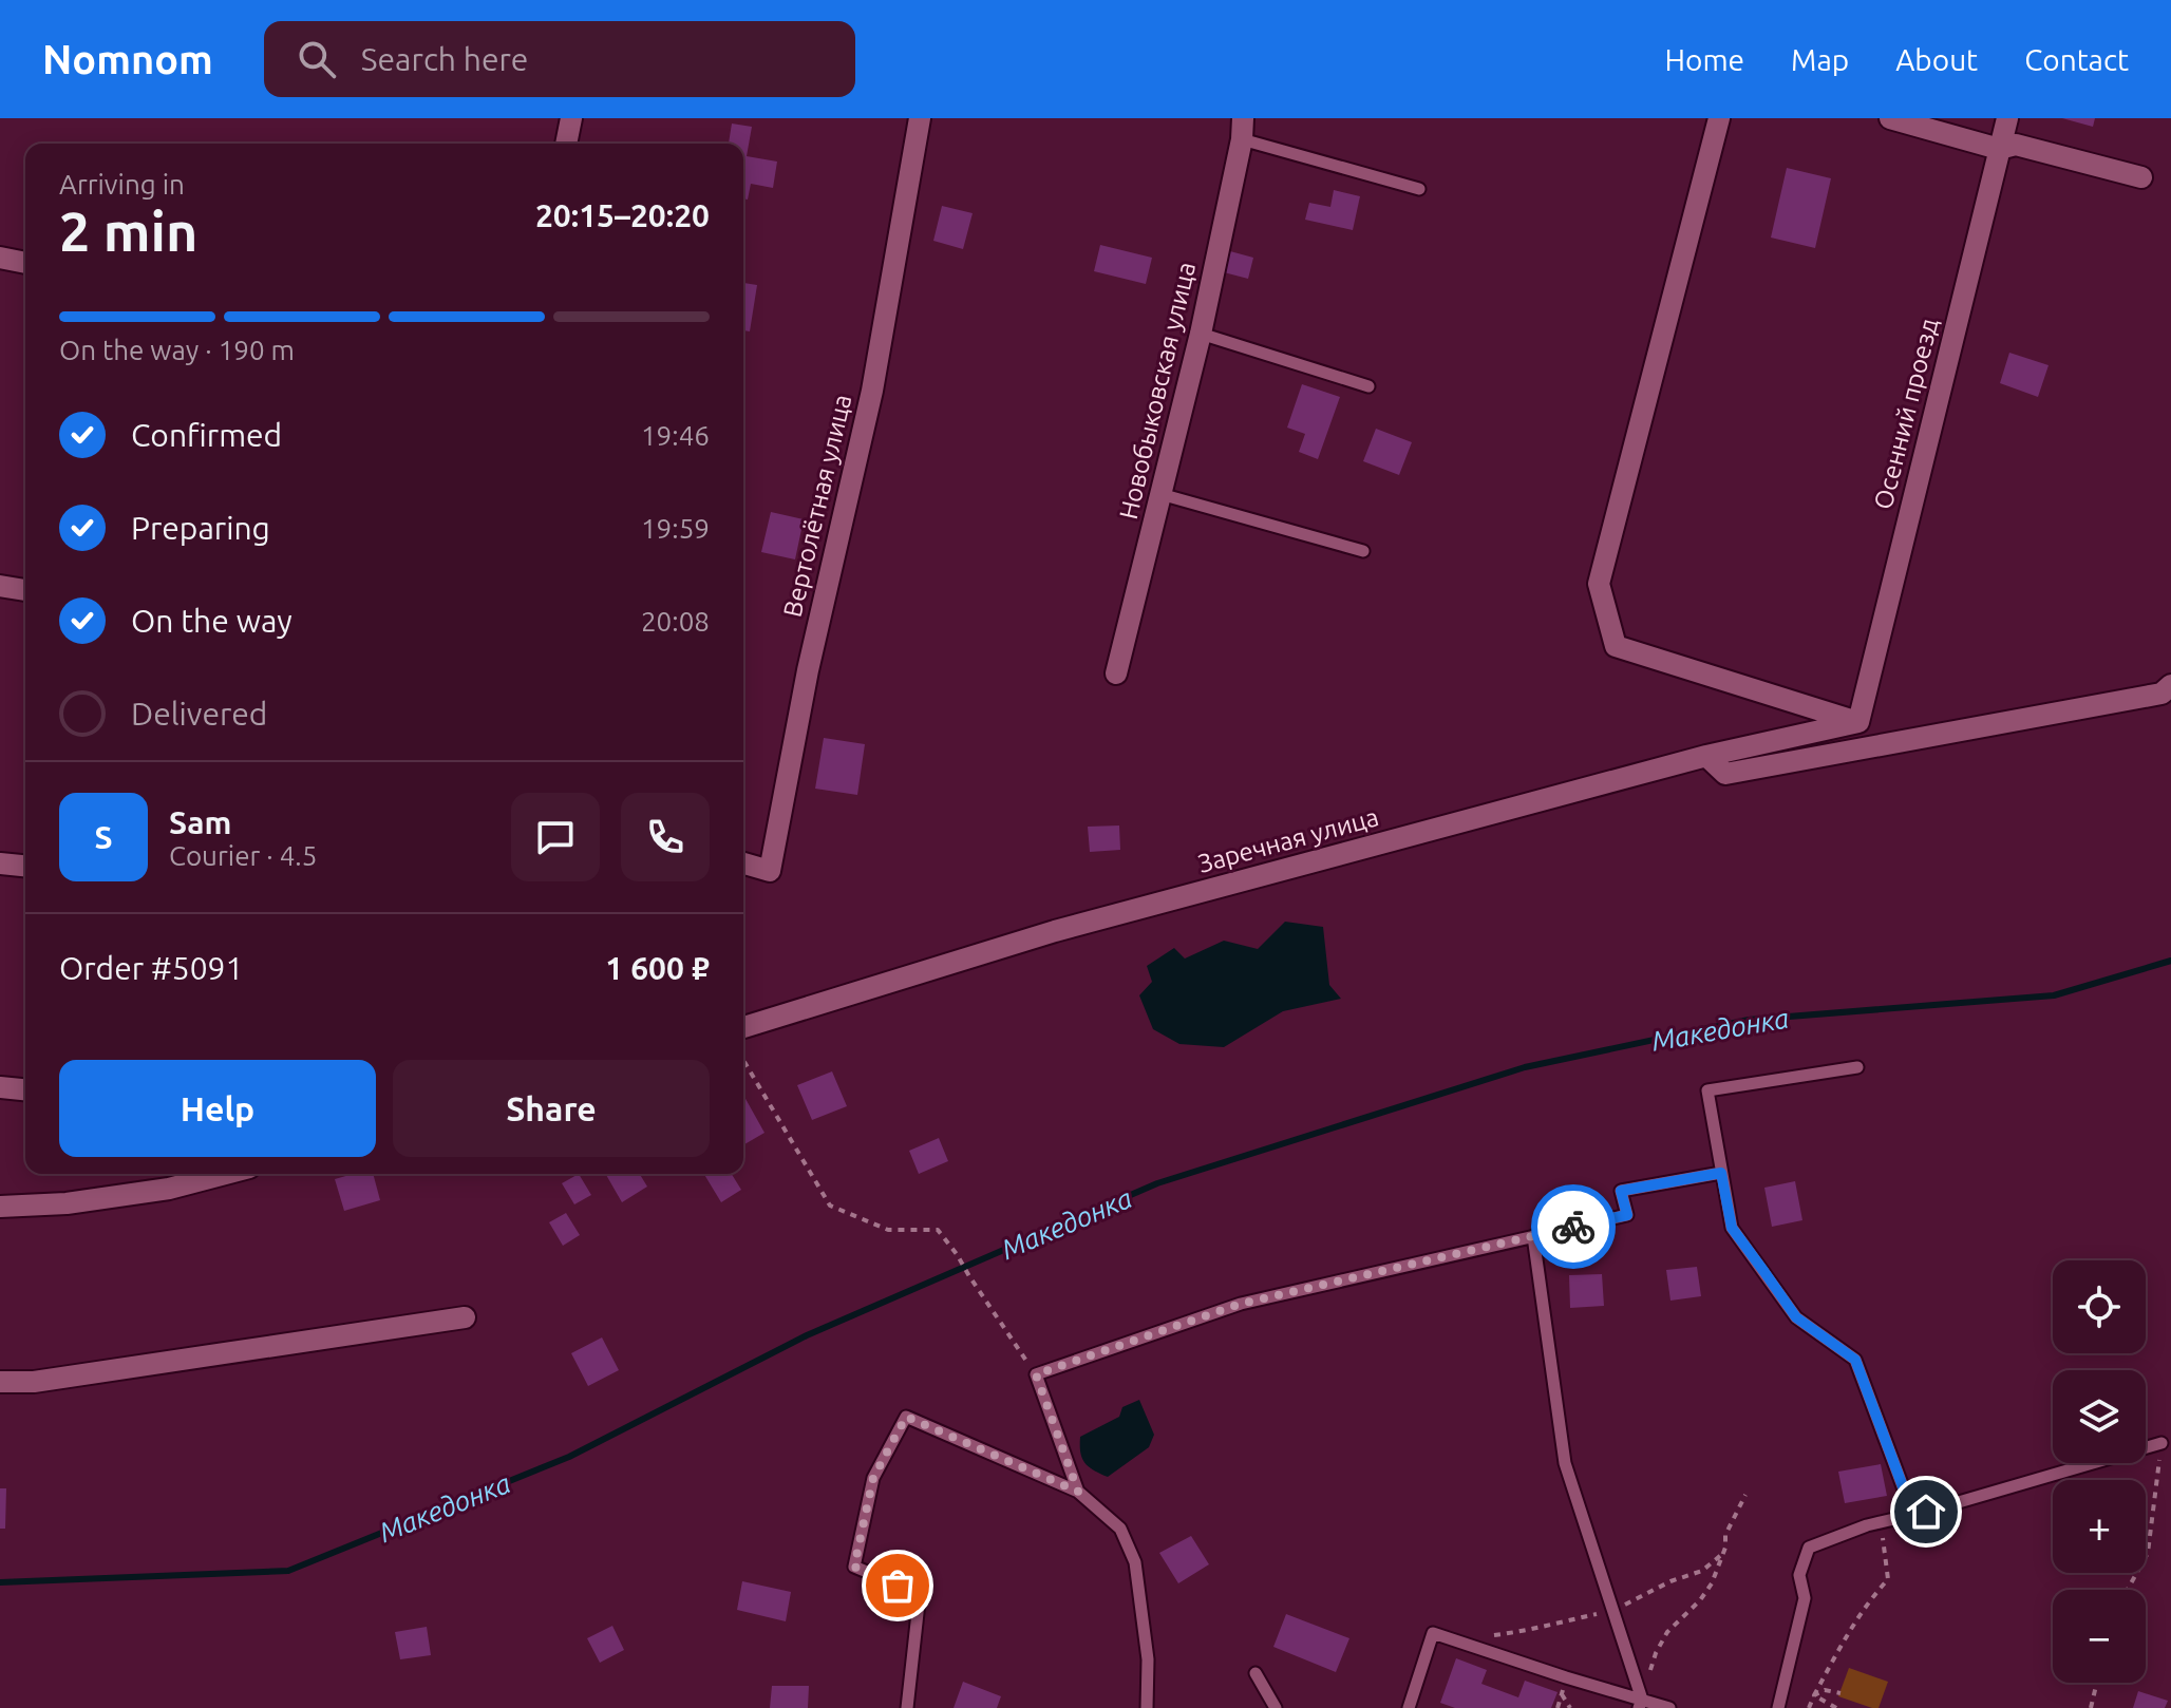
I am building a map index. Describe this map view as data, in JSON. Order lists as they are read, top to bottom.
{
  "streets": {
    "street": [
      "Новобыковская улица",
      "Осенний проезд",
      "Вертолётная улица",
      "Заречная улица"
    ]
  },
  "crossings": [
    ["Осенний проезд", "Заречная улица"]
  ],
  "water": ["Македонка"],
  "page": {
    "header": "Nomnom",
    "search": "Search here",
    "nav": [
      "Home",
      "Map",
      "About",
      "Contact"
    ],
    "heading": ["2 min", "Arriving in", "20:15–20:20"],
    "panel": [
      "Sam",
      "Courier · 4.5",
      "Order #5091",
      "1 600 ₽"
    ],
    "bar": "On the way · 190 m",
    "list": [
      ["Confirmed", "19:46"],
      ["Preparing", "19:59"],
      ["On the way", "20:08"],
      "Delivered"
    ],
    "round": "S",
    "buttons": ["Help", "Share"],
    "map_buttons": ["+", "−"]
  }
}
